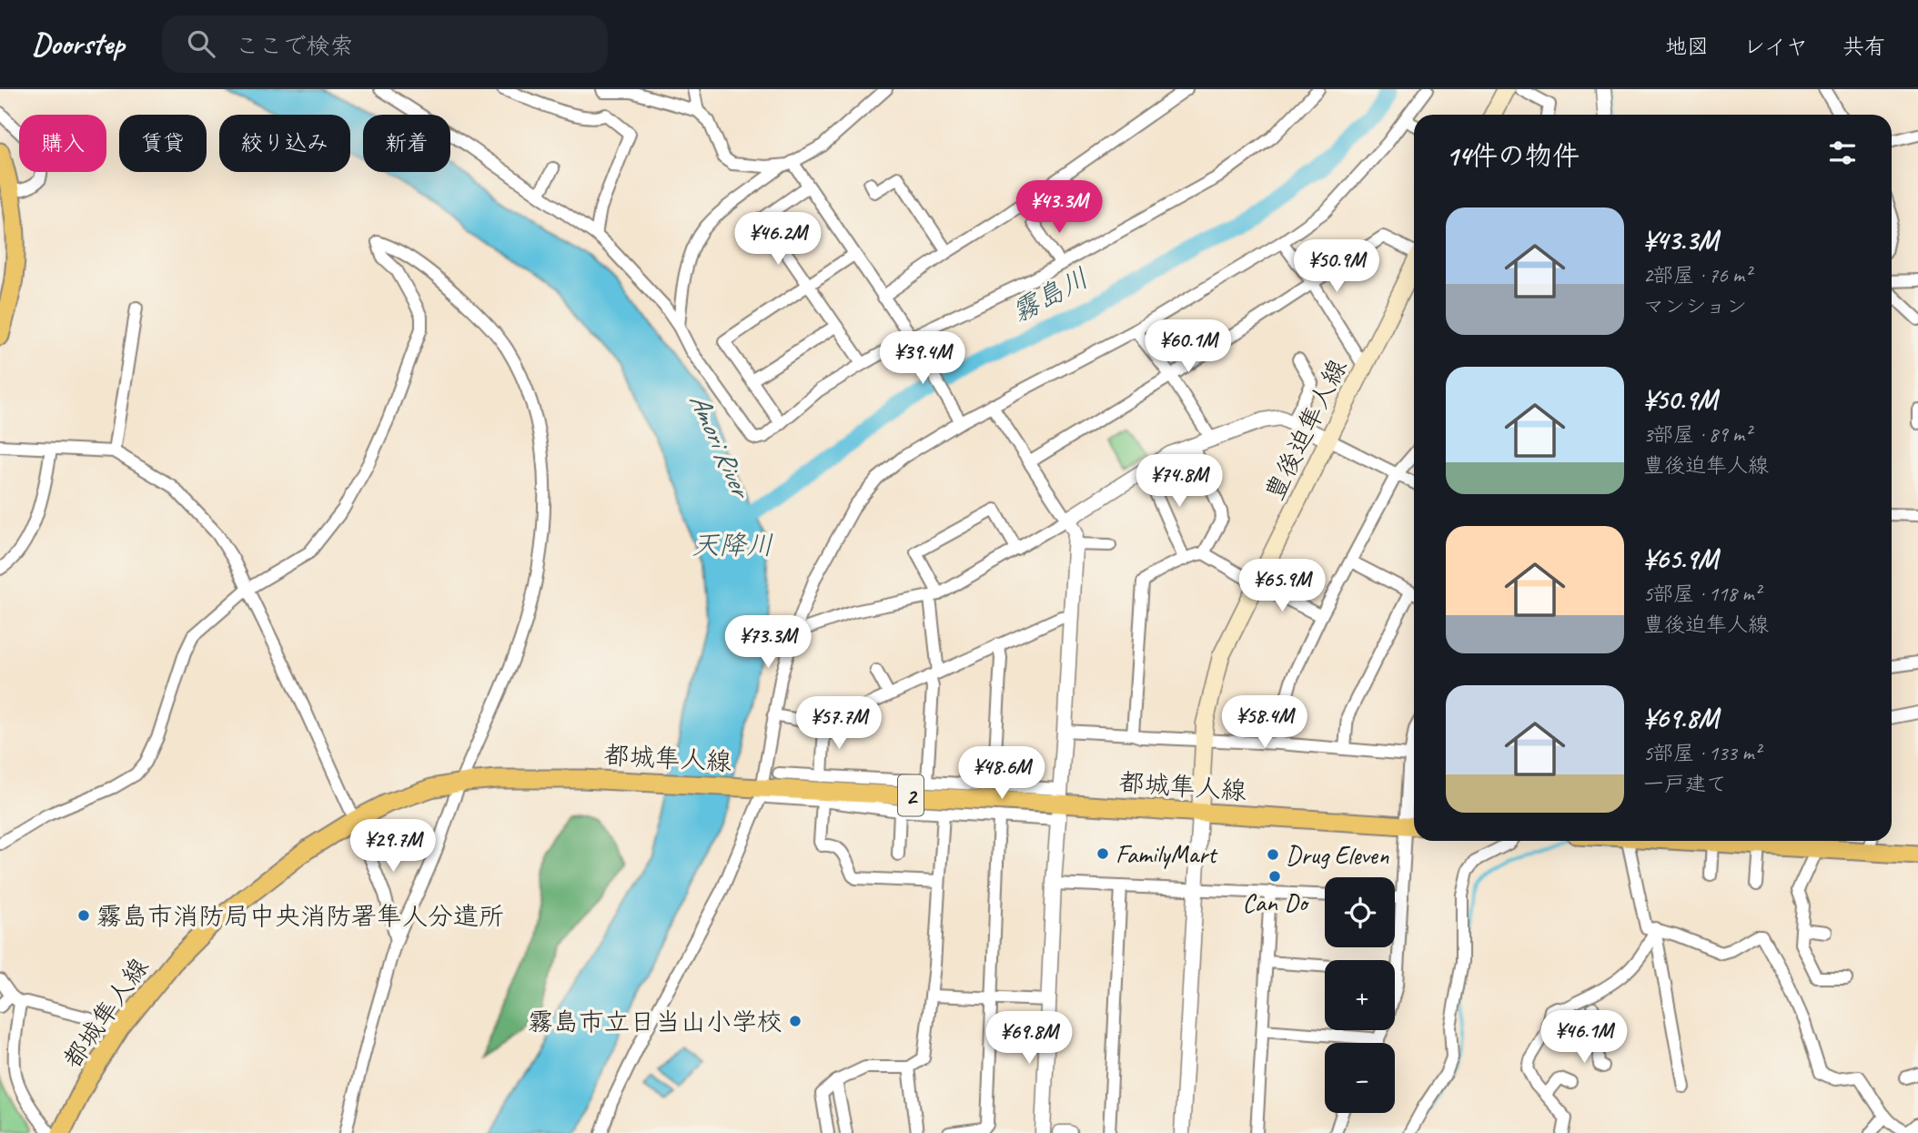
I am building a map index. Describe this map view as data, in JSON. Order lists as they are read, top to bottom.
{
  "streets": {
    "main road": ["豊後迫隼人線", "都城隼人線", "2"]
  },
  "crossings": [
    ["豊後迫隼人線", "都城隼人線"]
  ],
  "water": ["霧島川", "Amori River", "天降川"],
  "places": [
    "FamilyMart",
    "Drug Eleven",
    "Can Do",
    "霧島市消防局中央消防署隼人分遣所",
    "霧島市立日当山小学校"
  ],
  "page": {
    "header": "Doorstep",
    "search": "ここで検索",
    "nav": ["地図", "レイヤ", "共有"],
    "chip": [
      "購入",
      "賃貸",
      "絞り込み",
      "新着"
    ],
    "heading": "14件の物件",
    "price": [
      "¥43.3M",
      "¥46.2M",
      "¥50.9M",
      "¥60.1M",
      "¥39.4M",
      "¥74.8M",
      "¥65.9M",
      "¥73.3M",
      "¥58.4M",
      "¥57.7M",
      "¥48.6M",
      "¥29.7M",
      "¥46.1M",
      "¥69.8M"
    ],
    "list": [
      {
        "name": "¥43.3M",
        "note": "2部屋 · 76 m² · マンション"
      },
      {
        "name": "¥50.9M",
        "note": "3部屋 · 89 m² · 豊後迫隼人線"
      },
      {
        "name": "¥65.9M",
        "note": "5部屋 · 118 m² · 豊後迫隼人線"
      },
      {
        "name": "¥69.8M",
        "note": "5部屋 · 133 m² · 一戸建て"
      }
    ],
    "map_buttons": ["+", "−"]
  }
}
